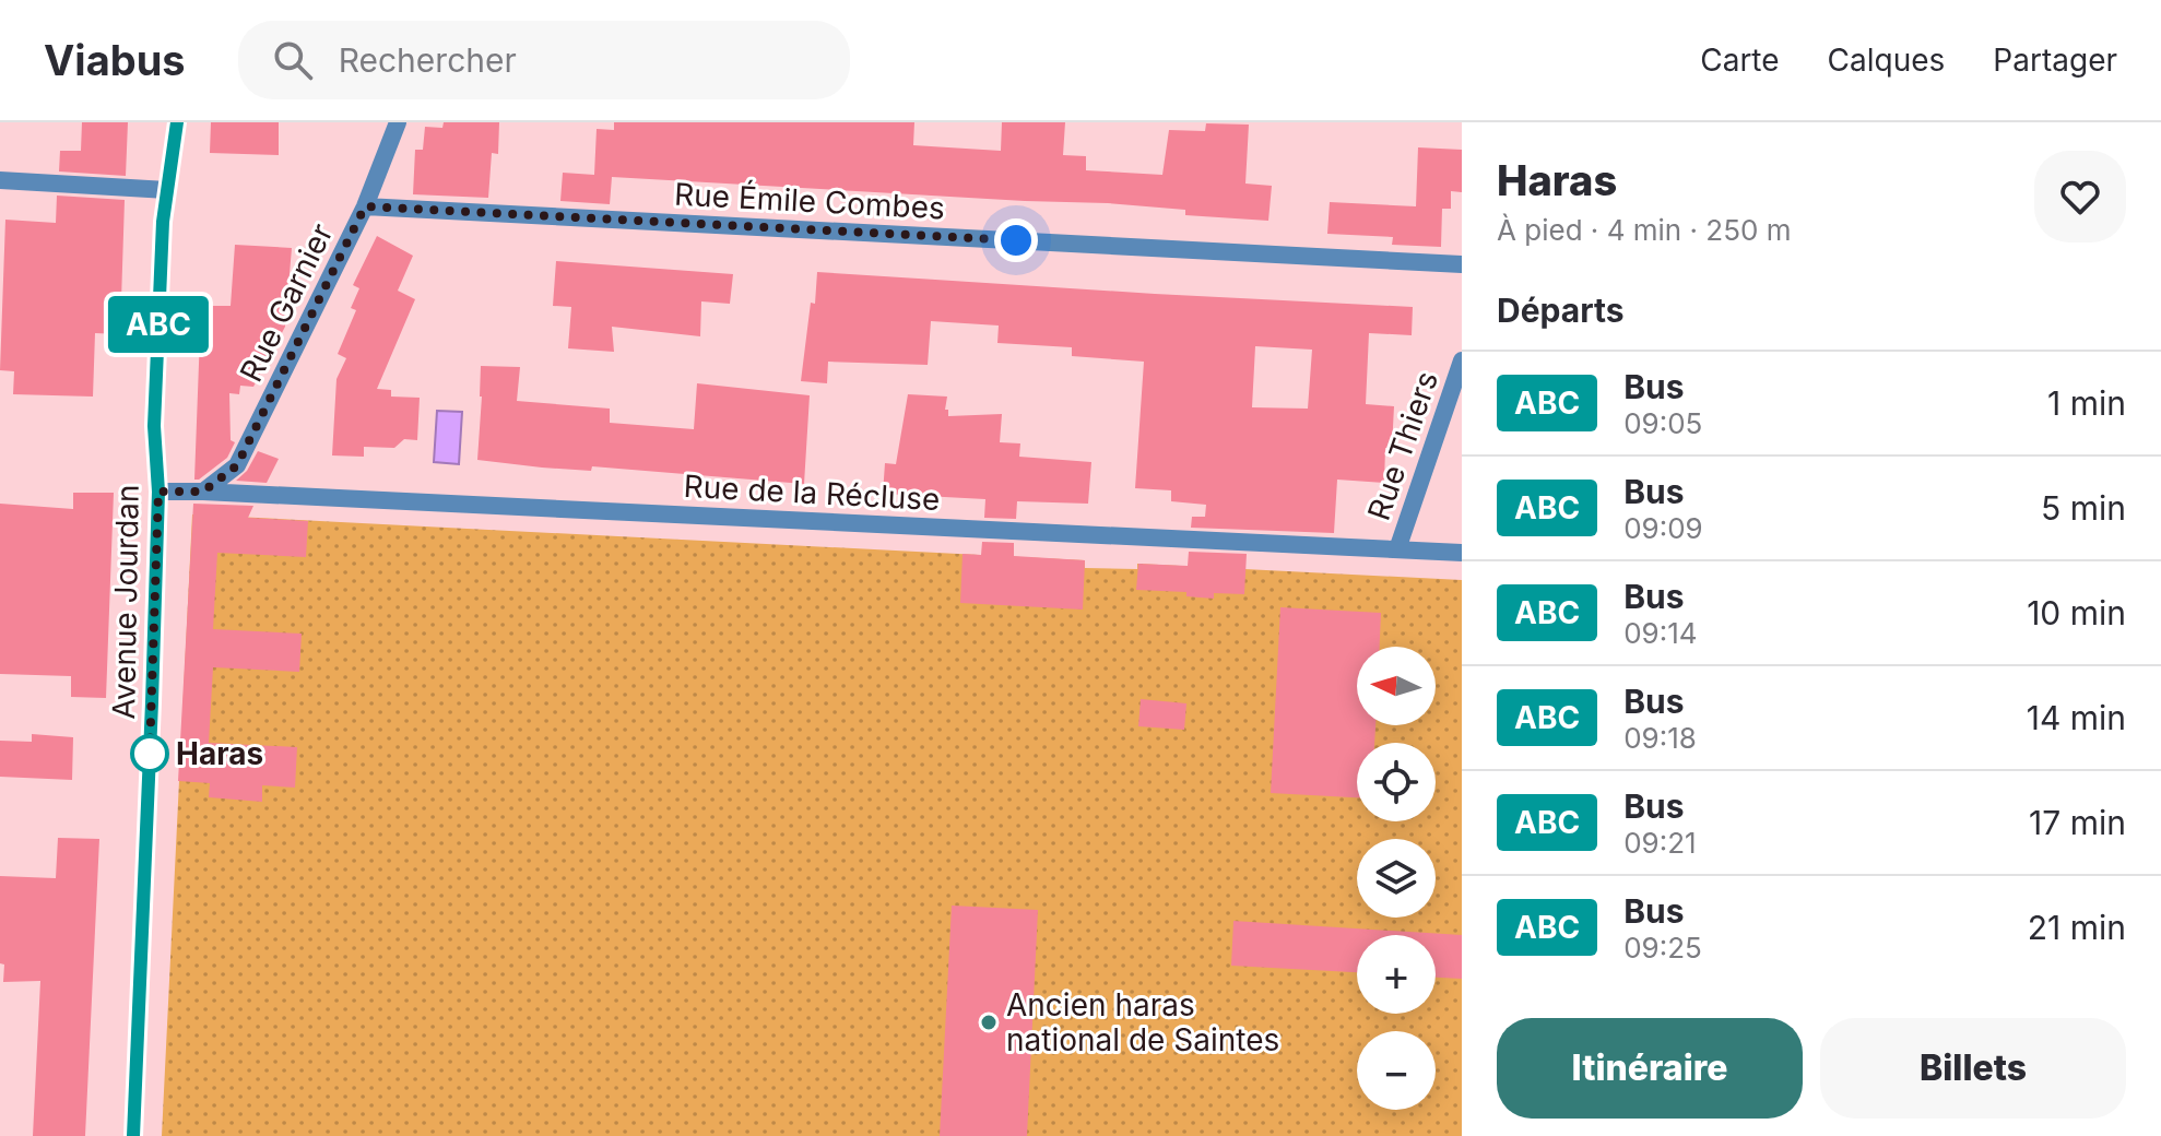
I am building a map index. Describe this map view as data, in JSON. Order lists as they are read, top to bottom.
{
  "streets": {
    "main road": ["Avenue Jourdan"],
    "street": [
      "Rue Émile Combes",
      "Rue Garnier",
      "Rue Thiers",
      "Rue de la Récluse"
    ]
  },
  "crossings": [
    ["Rue Émile Combes", "Rue Garnier"],
    ["Rue Garnier", "Rue de la Récluse"],
    ["Rue Thiers", "Rue de la Récluse"],
    ["Rue de la Récluse", "Avenue Jourdan"]
  ],
  "places": ["Haras", "Ancien haras national de Saintes"],
  "lines": ["bus line ABC"],
  "north": "left",
  "page": {
    "header": "Viabus",
    "search": "Rechercher",
    "nav": ["Carte", "Calques", "Partager"],
    "on_map": "ABC",
    "heading": [
      ["Haras", "À pied · 4 min · 250 m"],
      "Départs"
    ],
    "list": [
      {
        "mark": "ABC",
        "name": "Bus",
        "note": "09:05",
        "value": "1 min"
      },
      {
        "mark": "ABC",
        "name": "Bus",
        "note": "09:09",
        "value": "5 min"
      },
      {
        "mark": "ABC",
        "name": "Bus",
        "note": "09:14",
        "value": "10 min"
      },
      {
        "mark": "ABC",
        "name": "Bus",
        "note": "09:18",
        "value": "14 min"
      },
      {
        "mark": "ABC",
        "name": "Bus",
        "note": "09:21",
        "value": "17 min"
      },
      {
        "mark": "ABC",
        "name": "Bus",
        "note": "09:25",
        "value": "21 min"
      }
    ],
    "map_buttons": ["+", "−"],
    "buttons": ["Itinéraire", "Billets"]
  }
}
